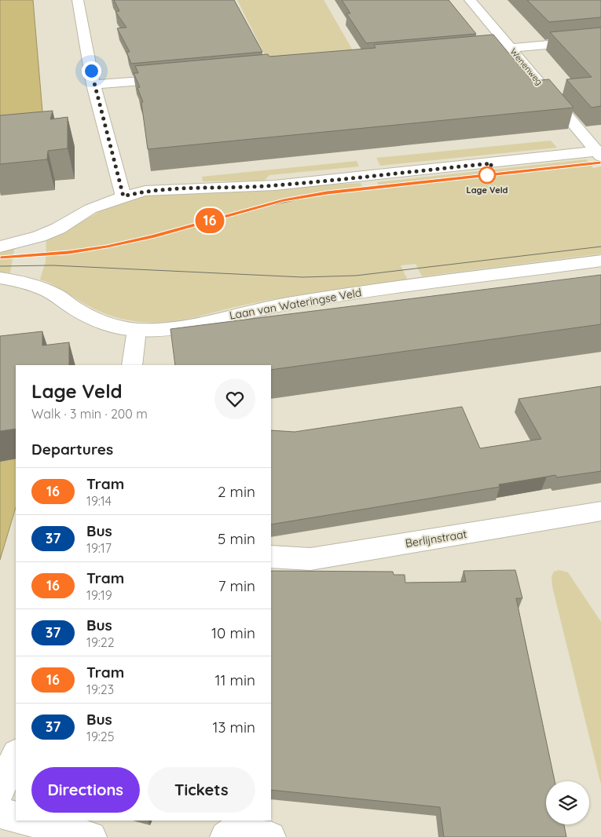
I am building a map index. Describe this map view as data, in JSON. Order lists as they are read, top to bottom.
{
  "streets": {
    "street": ["Wenenweg", "Laan van Wateringse Veld", "Berlijnstraat"]
  },
  "places": ["Lage Veld"],
  "lines": ["tram line 16"],
  "page": {
    "on_map": "16",
    "heading": [
      ["Lage Veld", "Walk · 3 min · 200 m"],
      "Departures"
    ],
    "list": [
      {
        "mark": "16",
        "name": "Tram",
        "note": "19:14",
        "value": "2 min"
      },
      {
        "mark": "37",
        "name": "Bus",
        "note": "19:17",
        "value": "5 min"
      },
      {
        "mark": "16",
        "name": "Tram",
        "note": "19:19",
        "value": "7 min"
      },
      {
        "mark": "37",
        "name": "Bus",
        "note": "19:22",
        "value": "10 min"
      },
      {
        "mark": "16",
        "name": "Tram",
        "note": "19:23",
        "value": "11 min"
      },
      {
        "mark": "37",
        "name": "Bus",
        "note": "19:25",
        "value": "13 min"
      }
    ],
    "buttons": ["Directions", "Tickets"]
  }
}
